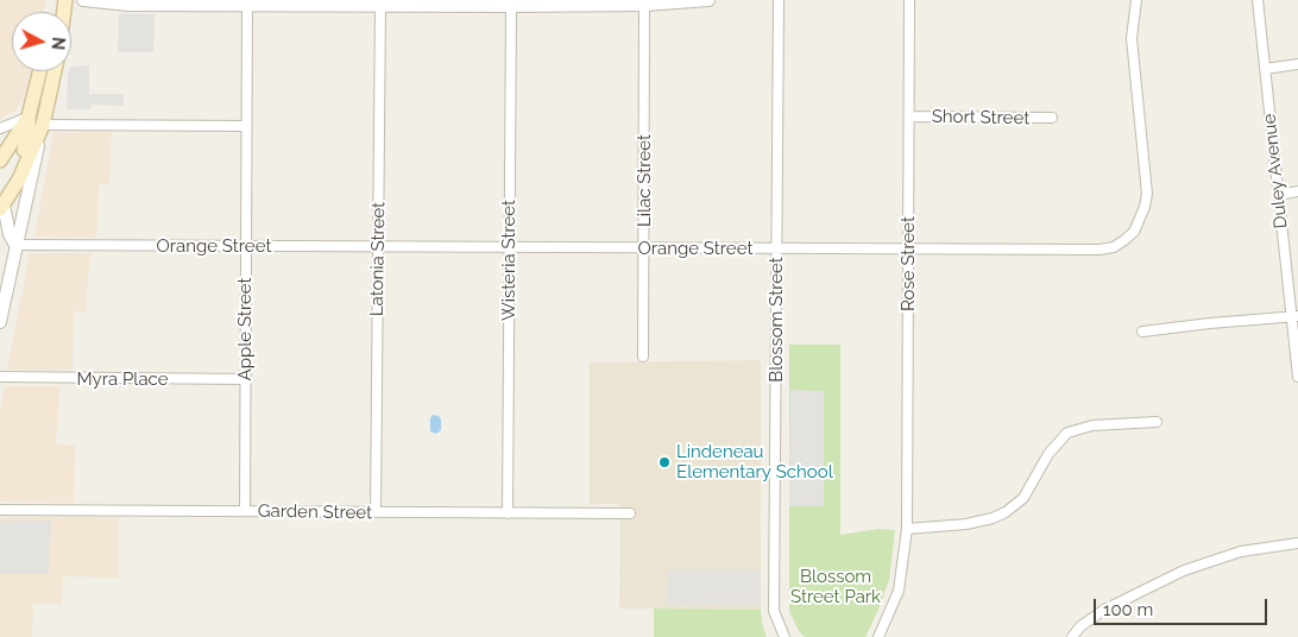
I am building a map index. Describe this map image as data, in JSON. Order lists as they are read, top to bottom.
{
  "streets": {
    "street": [
      "Short Street",
      "Duley Avenue",
      "Lilac Street",
      "Orange Street",
      "Latonia Street",
      "Wisteria Street",
      "Rose Street",
      "Blossom Street",
      "Apple Street",
      "Myra Place",
      "Garden Street"
    ]
  },
  "crossings": [
    ["Short Street", "Rose Street"],
    ["Lilac Street", "Orange Street"],
    ["Orange Street", "Latonia Street"],
    ["Orange Street", "Wisteria Street"],
    ["Orange Street", "Rose Street"],
    ["Orange Street", "Blossom Street"],
    ["Orange Street", "Apple Street"],
    ["Latonia Street", "Garden Street"],
    ["Wisteria Street", "Garden Street"],
    ["Apple Street", "Myra Place"],
    ["Apple Street", "Garden Street"]
  ],
  "parks": ["Blossom Street Park"],
  "places": ["Lindeneau Elementary School"],
  "scale_bar": "100 m",
  "north": "right"
}
